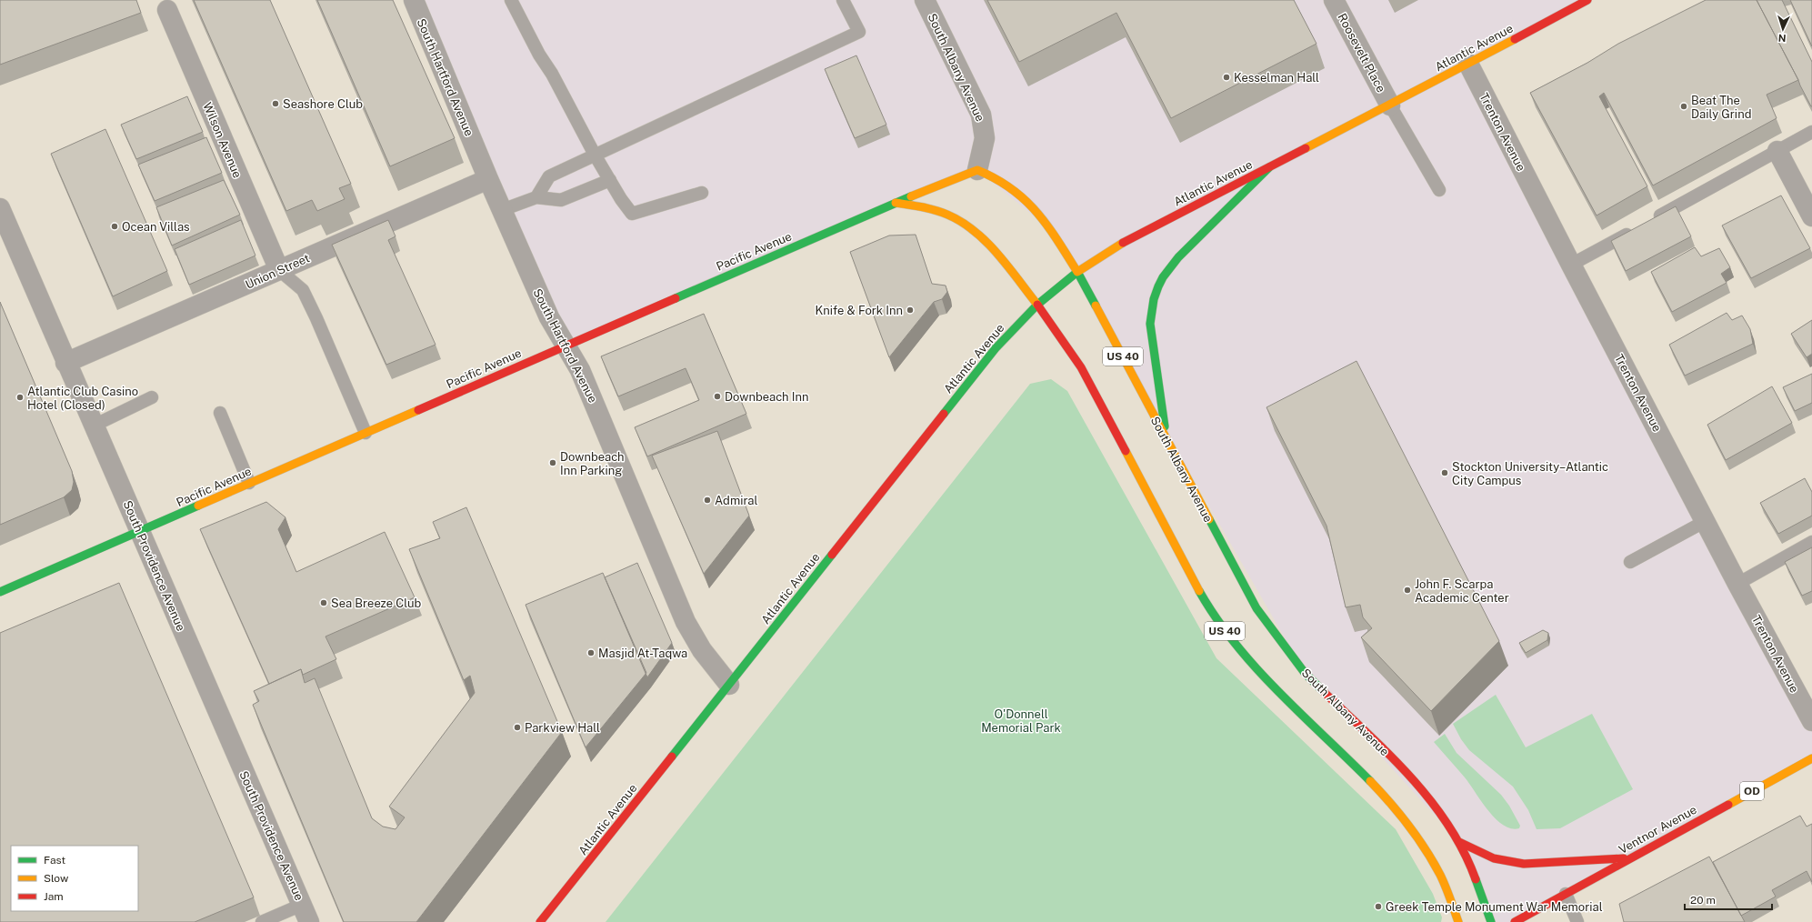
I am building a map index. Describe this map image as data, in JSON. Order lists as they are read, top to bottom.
{
  "streets": {
    "main road": [
      "Atlantic Avenue",
      "South Albany Avenue",
      "Pacific Avenue",
      "US 40",
      "OD",
      "Ventnor Avenue"
    ],
    "street": [
      "Roosevelt Place",
      "South Hartford Avenue",
      "Trenton Avenue",
      "Wilson Avenue",
      "Union Street",
      "South Providence Avenue"
    ]
  },
  "crossings": [
    ["Atlantic Avenue", "Roosevelt Place"],
    ["Atlantic Avenue", "South Albany Avenue"],
    ["Atlantic Avenue", "South Hartford Avenue"],
    ["Atlantic Avenue", "Trenton Avenue"],
    ["Atlantic Avenue", "US 40"],
    ["South Albany Avenue", "Pacific Avenue"],
    ["South Hartford Avenue", "Pacific Avenue"],
    ["South Hartford Avenue", "Union Street"],
    ["Wilson Avenue", "Union Street"],
    ["Pacific Avenue", "South Providence Avenue"],
    ["Union Street", "South Providence Avenue"]
  ],
  "parks": ["O'Donnell Memorial Park"],
  "places": [
    "Kesselman Hall",
    "Seashore Club",
    "Beat The Daily Grind",
    "Ocean Villas",
    "Knife & Fork Inn",
    "Downbeach Inn",
    "Atlantic Club Casino Hotel (Closed)",
    "Downbeach Inn Parking",
    "Stockton University–Atlantic City Campus",
    "Admiral",
    "John F. Scarpa Academic Center",
    "Sea Breeze Club",
    "Masjid At-Taqwa",
    "Parkview Hall",
    "Greek Temple Monument War Memorial"
  ],
  "legend": ["Fast", "Slow", "Jam"],
  "scale_bar": "20 m",
  "north": "bottom"
}
